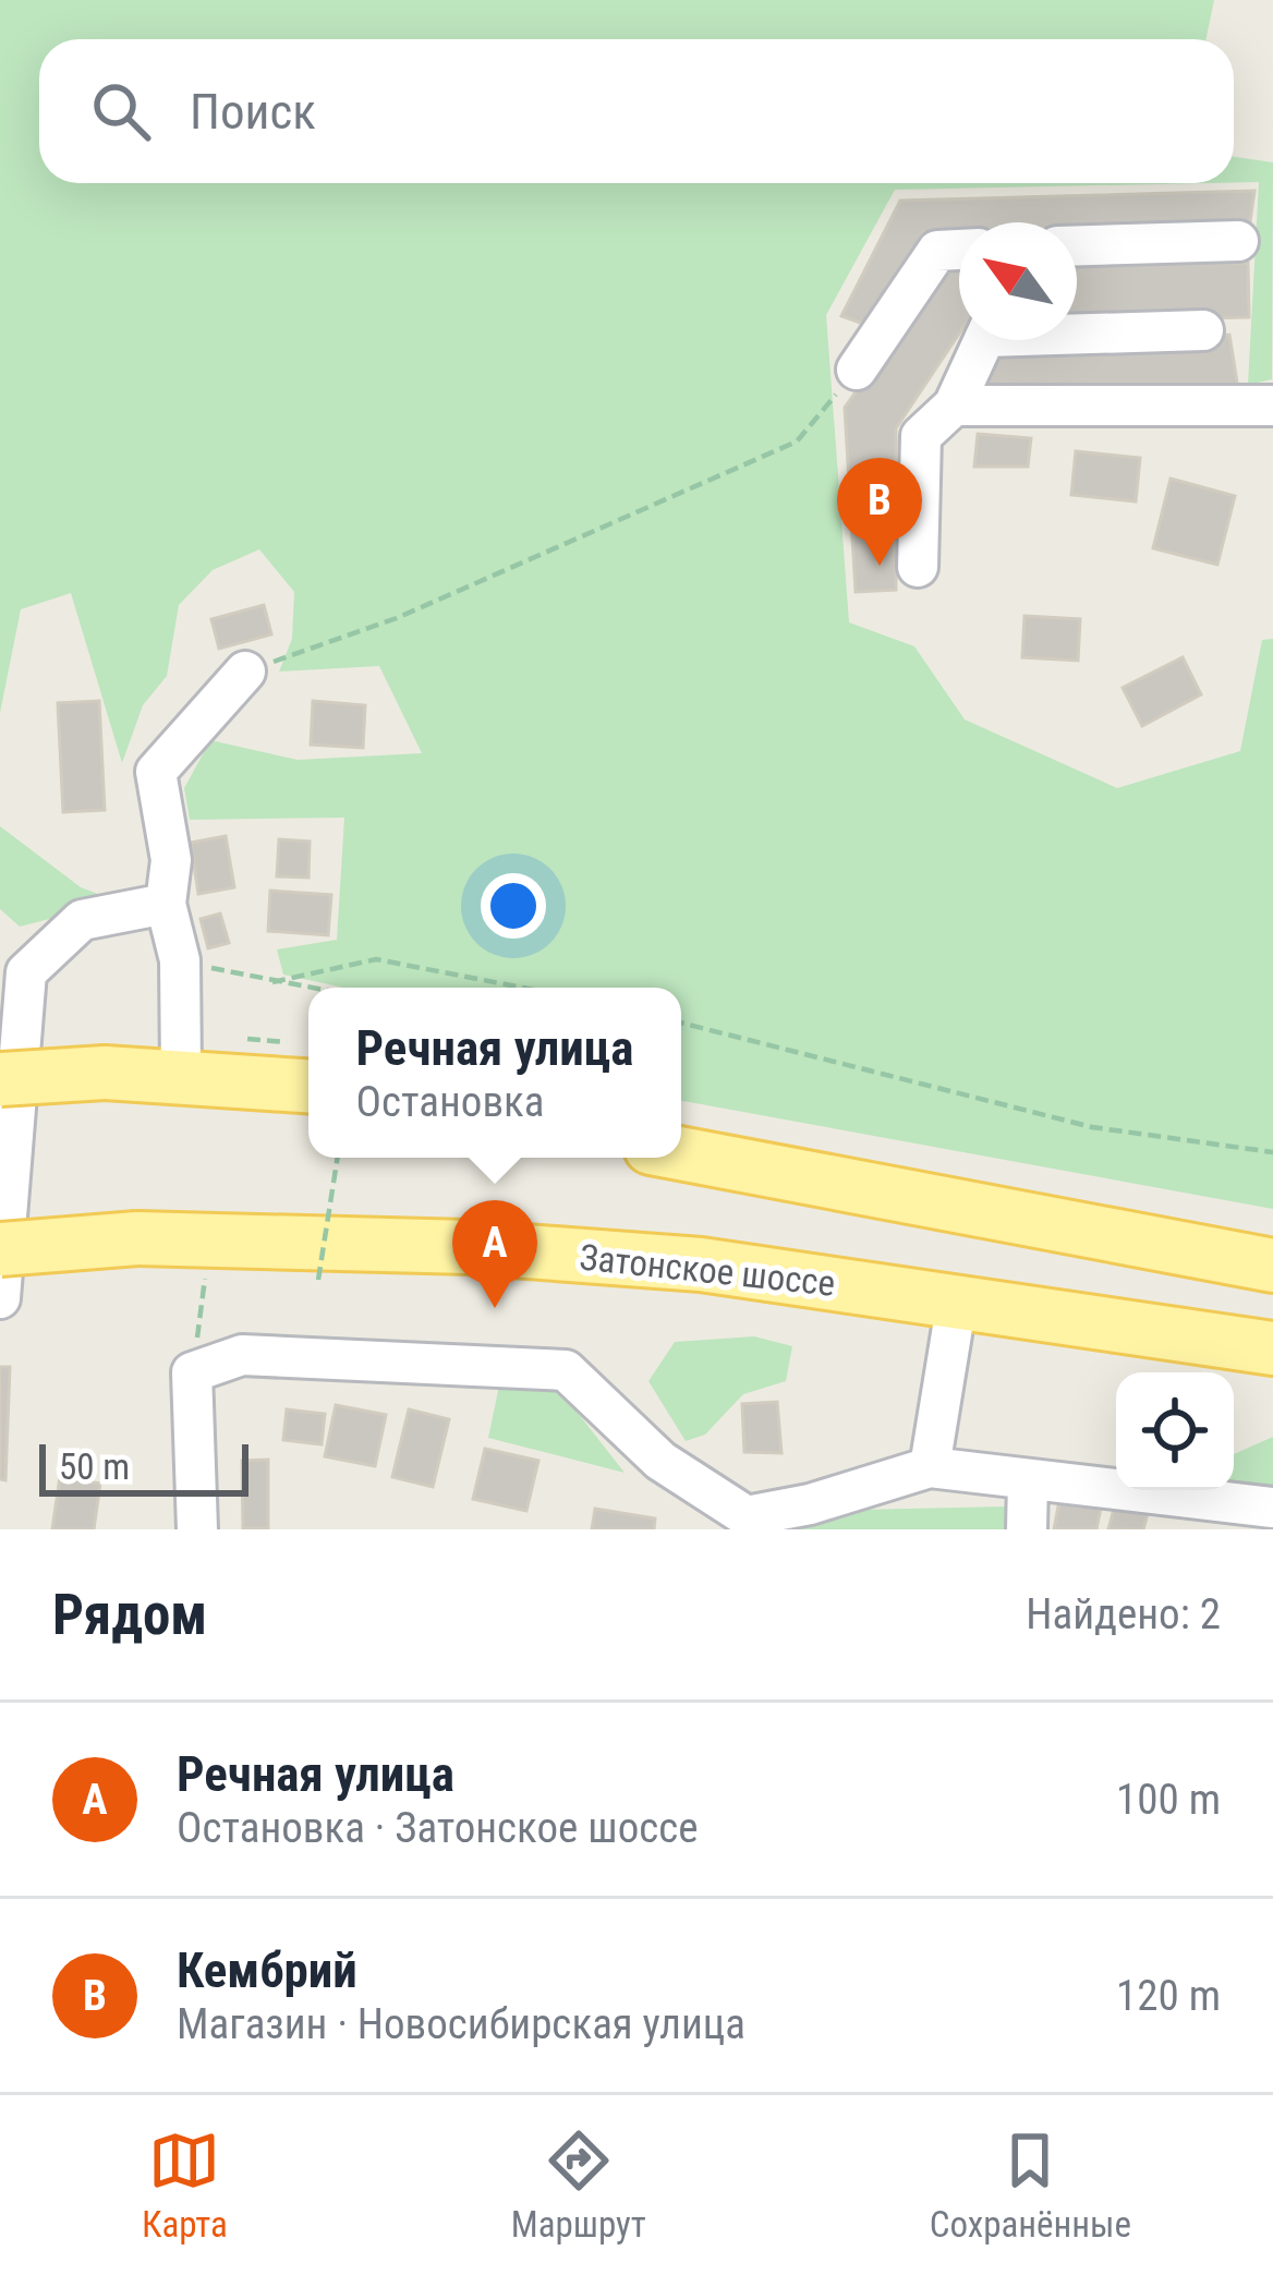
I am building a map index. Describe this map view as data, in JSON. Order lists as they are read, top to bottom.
{
  "streets": {
    "main road": ["Затонское шоссе"]
  },
  "scale_bar": "50 m",
  "north": "top left",
  "page": {
    "search": "Поиск",
    "pins": ["B", "A"],
    "popup": ["Речная улица", "Остановка"],
    "scale": "50 m",
    "heading": ["Рядом", "Найдено: 2"],
    "list": [
      {
        "mark": "A",
        "name": "Речная улица",
        "note": "Остановка · Затонское шоссе",
        "value": "100 m"
      },
      {
        "mark": "B",
        "name": "Кембрий",
        "note": "Магазин · Новосибирская улица",
        "value": "120 m"
      }
    ],
    "nav": ["Карта", "Маршрут", "Сохранённые"]
  }
}
